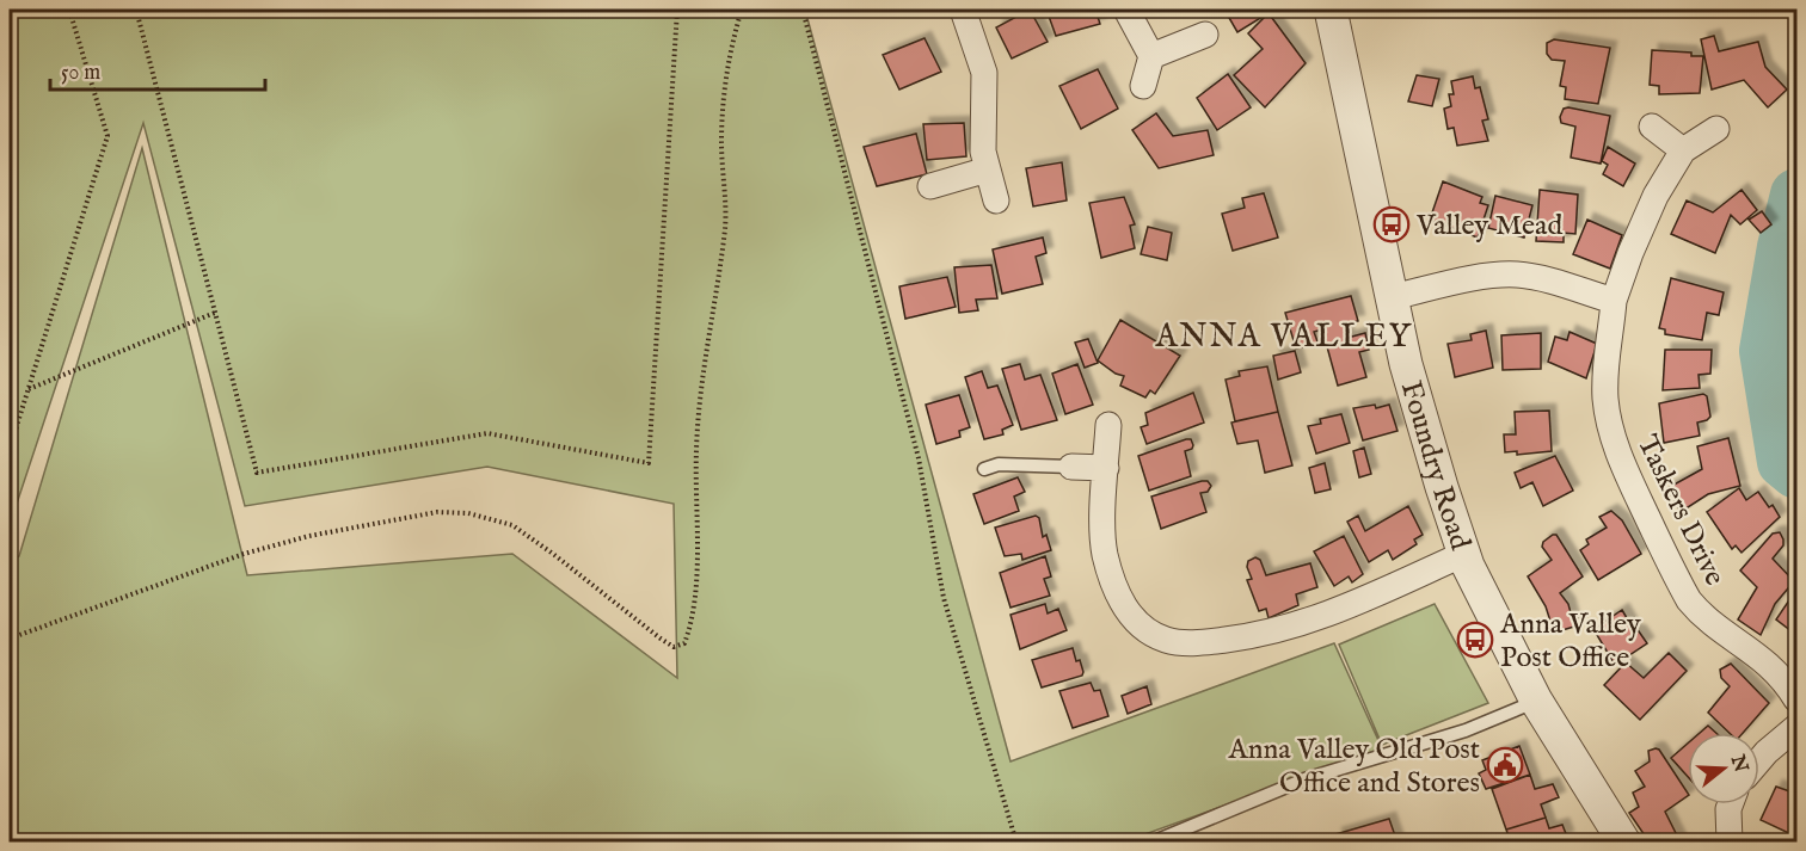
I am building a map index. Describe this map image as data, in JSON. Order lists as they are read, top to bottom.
{
  "streets": {
    "street": ["Foundry Road", "Taskers Drive"]
  },
  "districts": ["ANNA VALLEY"],
  "places": {
    "bus stop": ["Valley Mead", "Anna Valley Post Office"],
    "public building": ["Anna Valley Old Post Office and Stores"]
  },
  "scale_bar": "50 m",
  "north": "right"
}
